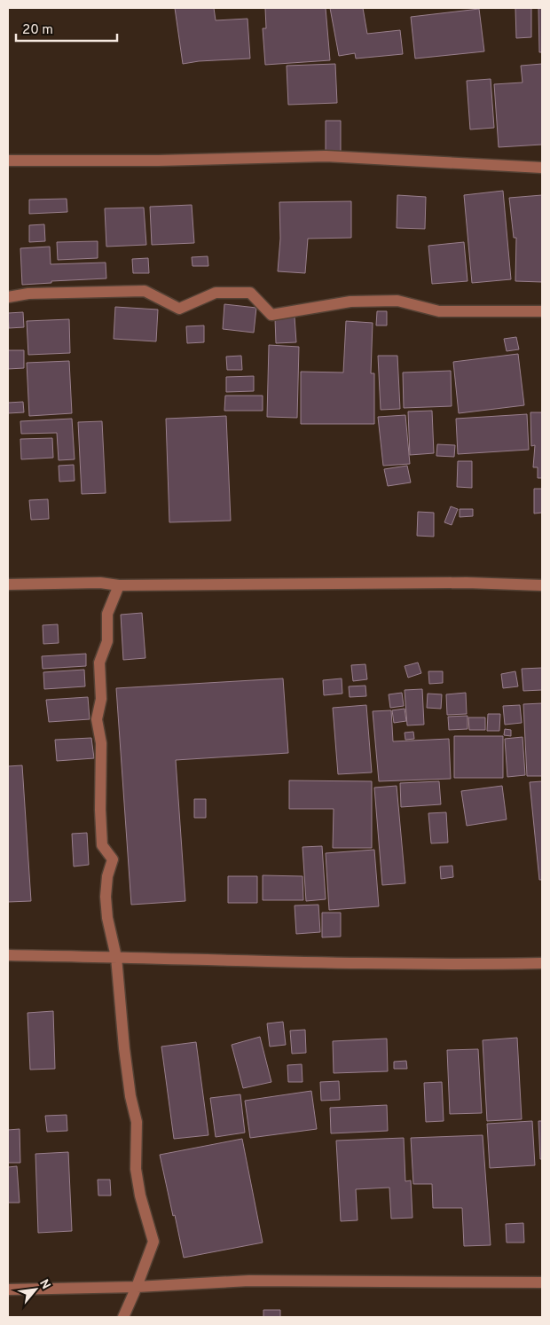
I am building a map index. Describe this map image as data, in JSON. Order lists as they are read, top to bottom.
{
  "scale_bar": "20 m",
  "north": "top right"
}
